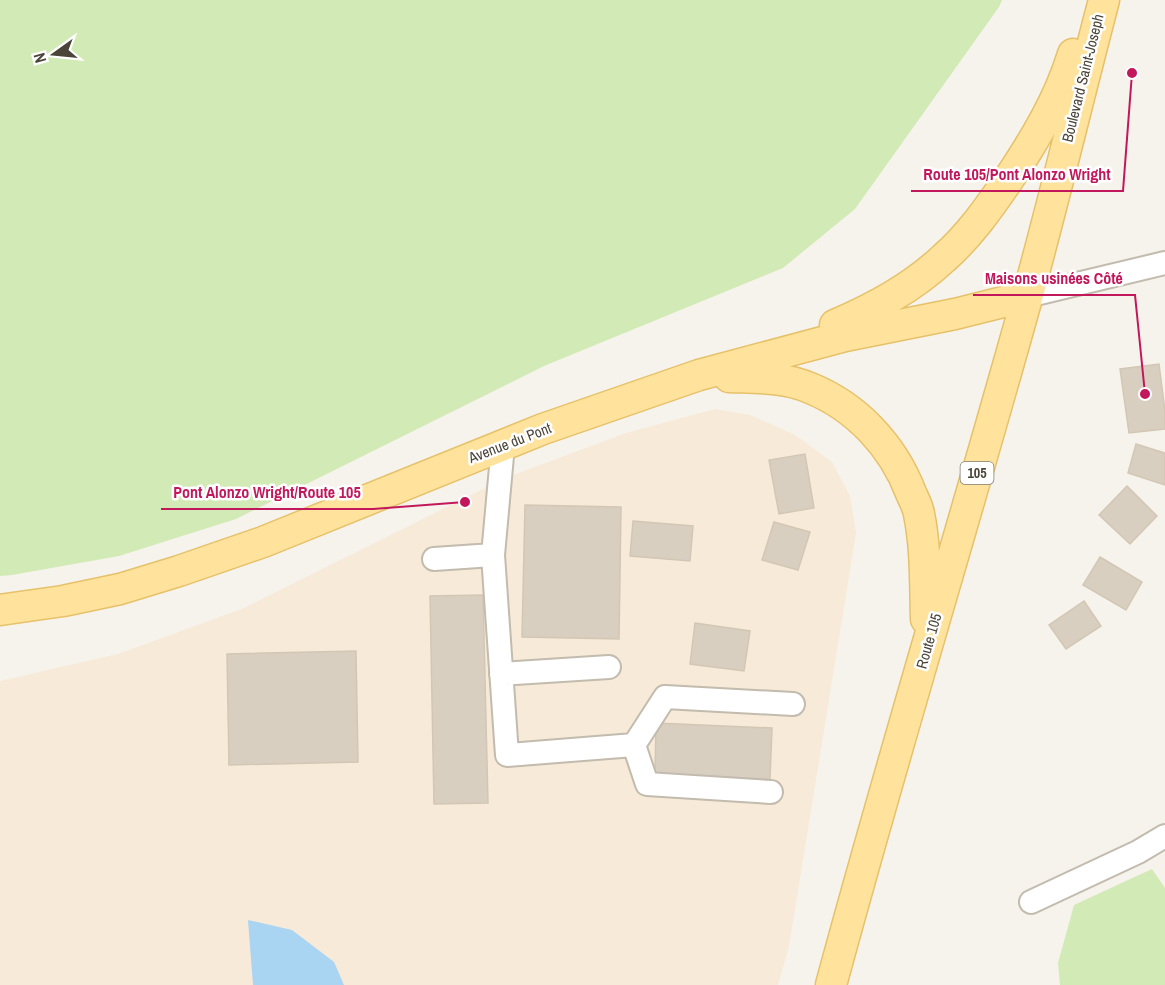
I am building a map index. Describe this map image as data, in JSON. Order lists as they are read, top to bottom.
{
  "streets": {
    "main road": [
      "Boulevard Saint-Joseph",
      "Avenue du Pont",
      "105",
      "Route 105"
    ]
  },
  "crossings": [
    ["Boulevard Saint-Joseph", "Avenue du Pont"],
    ["Boulevard Saint-Joseph", "Route 105"],
    ["Avenue du Pont", "Route 105"]
  ],
  "places": ["Route 105/Pont Alonzo Wright", "Maisons usinées Côté", "Pont Alonzo Wright/Route 105"],
  "north": "left"
}
